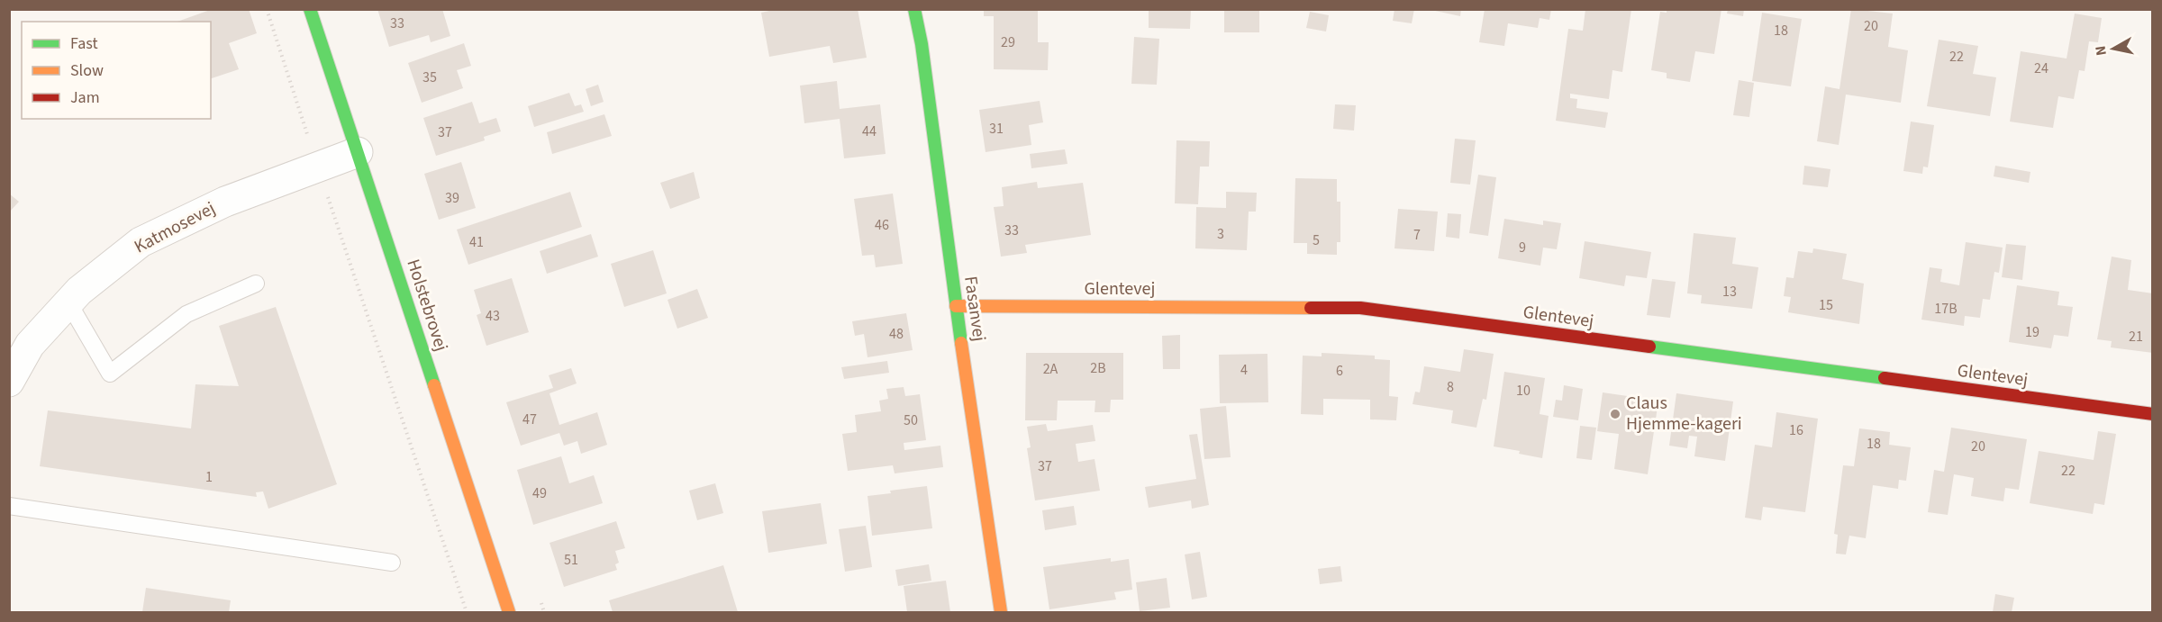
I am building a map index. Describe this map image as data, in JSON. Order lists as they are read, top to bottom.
{
  "streets": {
    "street": [
      "Katmosevej",
      "Glentevej",
      "Holstebrovej",
      "Fasanvej"
    ]
  },
  "crossings": [
    ["Katmosevej", "Holstebrovej"],
    ["Glentevej", "Fasanvej"]
  ],
  "places": ["Claus Hjemme-kageri"],
  "house_numbers": [
    "33",
    "20",
    "18",
    "29",
    "22",
    "24",
    "35",
    "31",
    "44",
    "37",
    "39",
    "46",
    "33",
    "3",
    "7",
    "5",
    "41",
    "9",
    "13",
    "15",
    "17B",
    "43",
    "19",
    "48",
    "21",
    "2B",
    "2A",
    "4",
    "6",
    "8",
    "10",
    "47",
    "50",
    "16",
    "18",
    "20",
    "37",
    "22",
    "1",
    "49",
    "51"
  ],
  "legend": ["Fast", "Slow", "Jam"],
  "north": "left"
}
